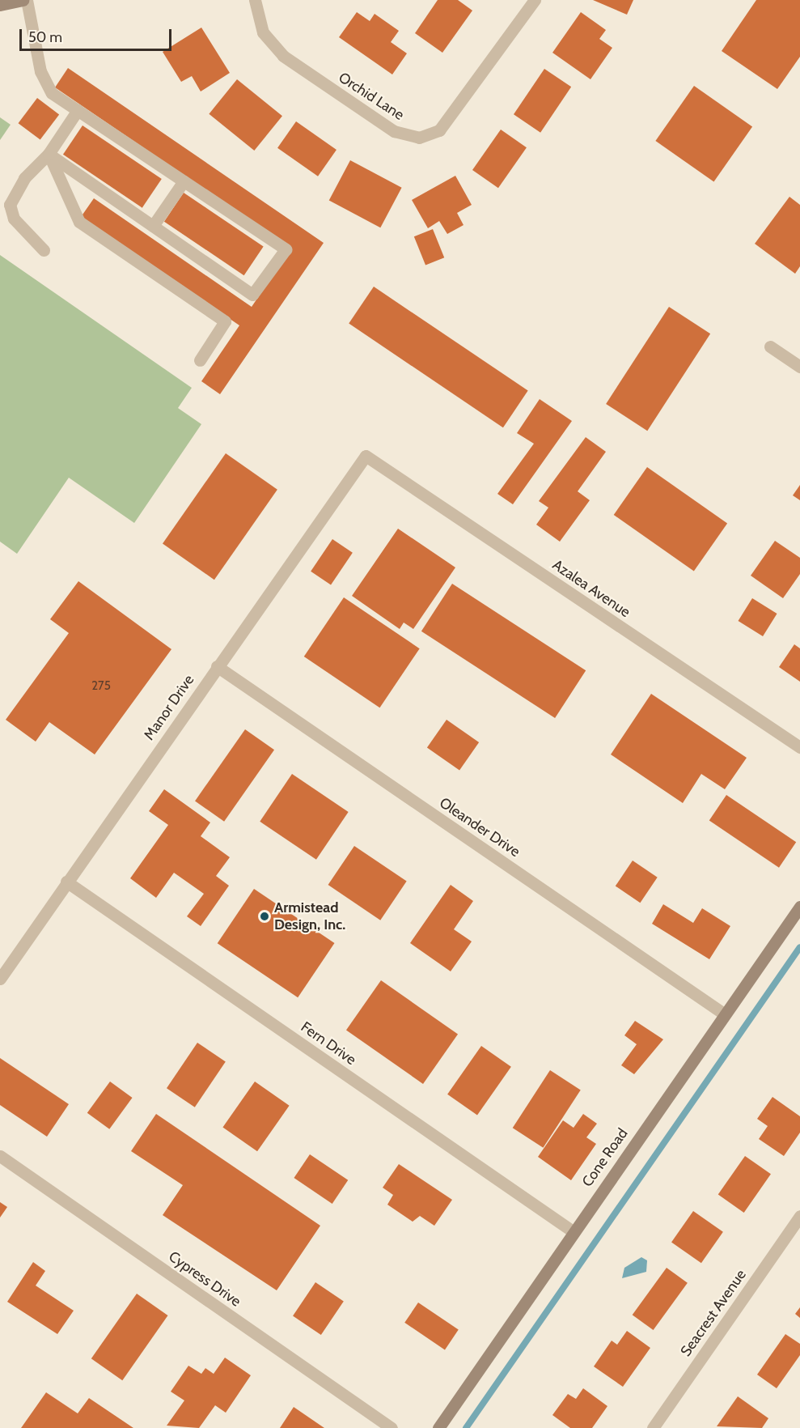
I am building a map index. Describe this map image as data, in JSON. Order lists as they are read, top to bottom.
{
  "streets": {
    "street": [
      "Orchid Lane",
      "Azalea Avenue",
      "Manor Drive",
      "Oleander Drive",
      "Fern Drive",
      "Cone Road",
      "Cypress Drive",
      "Seacrest Avenue"
    ]
  },
  "crossings": [
    ["Azalea Avenue", "Manor Drive"],
    ["Manor Drive", "Oleander Drive"],
    ["Manor Drive", "Fern Drive"],
    ["Oleander Drive", "Cone Road"],
    ["Fern Drive", "Cone Road"]
  ],
  "places": ["Armistead Design, Inc."],
  "house_numbers": ["275"],
  "scale_bar": "50 m"
}
